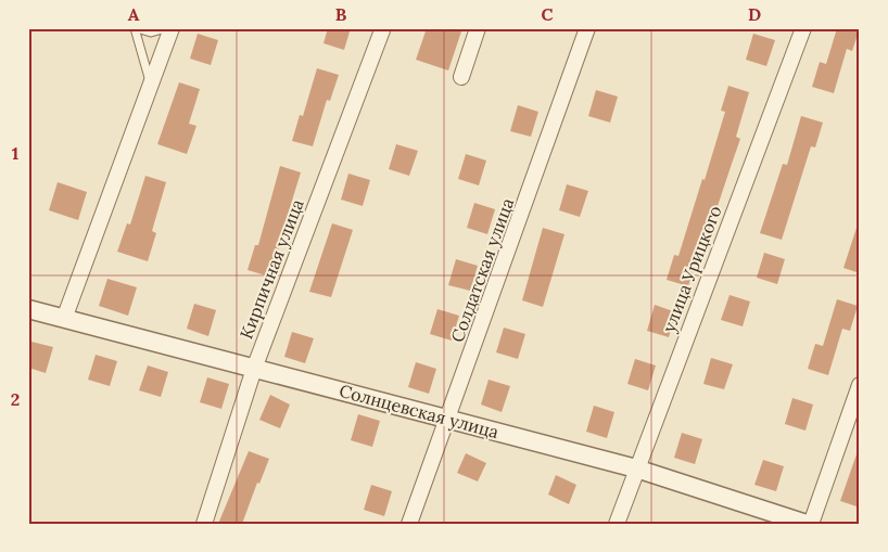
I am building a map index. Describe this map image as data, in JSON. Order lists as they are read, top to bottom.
{
  "streets": {
    "street": [
      "Кирпичная улица",
      "улица Урицкого",
      "Солдатская улица",
      "Солнцевская улица"
    ]
  },
  "crossings": [
    ["Кирпичная улица", "Солнцевская улица"],
    ["улица Урицкого", "Солнцевская улица"],
    ["Солдатская улица", "Солнцевская улица"]
  ],
  "grid": {
    "columns": [
      "A",
      "B",
      "C",
      "D"
    ],
    "rows": ["1", "2"]
  }
}
